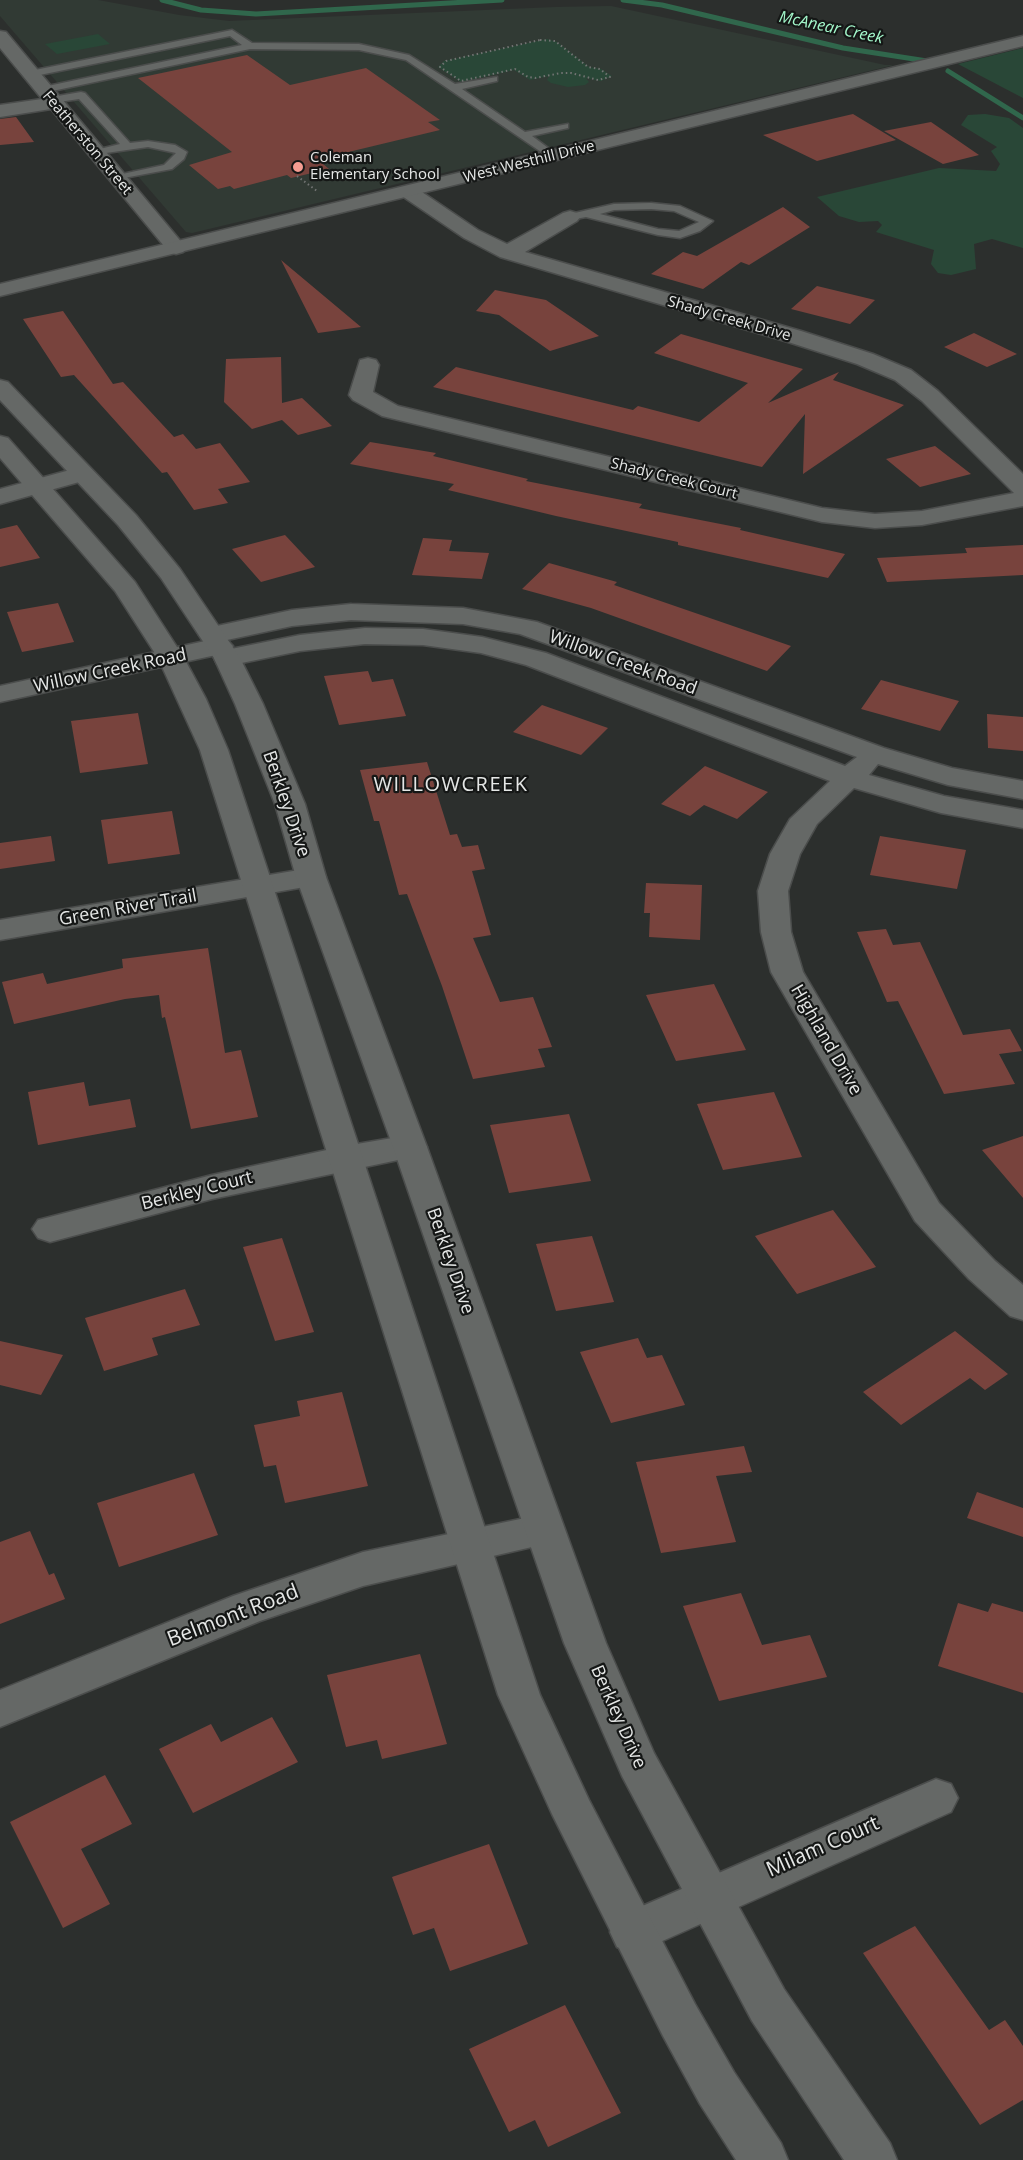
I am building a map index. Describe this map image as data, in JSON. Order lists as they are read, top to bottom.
{
  "streets": {
    "street": [
      "Featherston Street",
      "West Westhill Drive",
      "Shady Creek Drive",
      "Shady Creek Court",
      "Willow Creek Road",
      "Berkley Drive",
      "Green River Trail",
      "Highland Drive",
      "Berkley Court",
      "Belmont Road",
      "Milam Court"
    ]
  },
  "crossings": [
    ["Featherston Street", "West Westhill Drive"],
    ["West Westhill Drive", "Shady Creek Drive"],
    ["Willow Creek Road", "Berkley Drive"],
    ["Willow Creek Road", "Highland Drive"],
    ["Berkley Drive", "Green River Trail"],
    ["Berkley Drive", "Berkley Court"],
    ["Berkley Drive", "Belmont Road"],
    ["Berkley Drive", "Milam Court"]
  ],
  "districts": ["WILLOWCREEK"],
  "water": ["McAnear Creek"],
  "places": ["Coleman Elementary School"]
}
